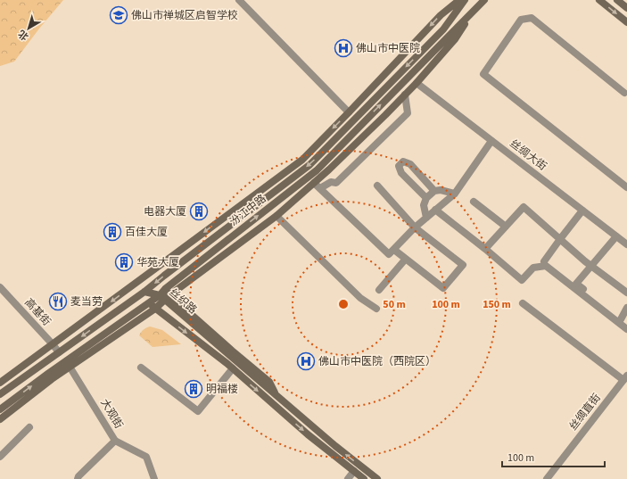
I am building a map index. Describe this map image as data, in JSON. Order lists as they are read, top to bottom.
{
  "streets": {
    "main road": ["汾江中路", "丝织路"],
    "street": [
      "丝绸大街",
      "高基街",
      "丝绸直街",
      "大观街"
    ]
  },
  "crossings": [
    ["汾江中路", "丝织路"],
    ["汾江中路", "高基街"]
  ],
  "places": {
    "school or university": ["佛山市禅城区启智学校"],
    "hospital": ["佛山市中医院", "佛山市中医院（西院区）"],
    "building": [
      "电器大厦",
      "百佳大厦",
      "华苑大厦",
      "明福楼"
    ],
    "restaurant": ["麦当劳"]
  },
  "scale_bar": "100 m",
  "north": "bottom left",
  "rings": ["50 m", "100 m", "150 m"]
}
